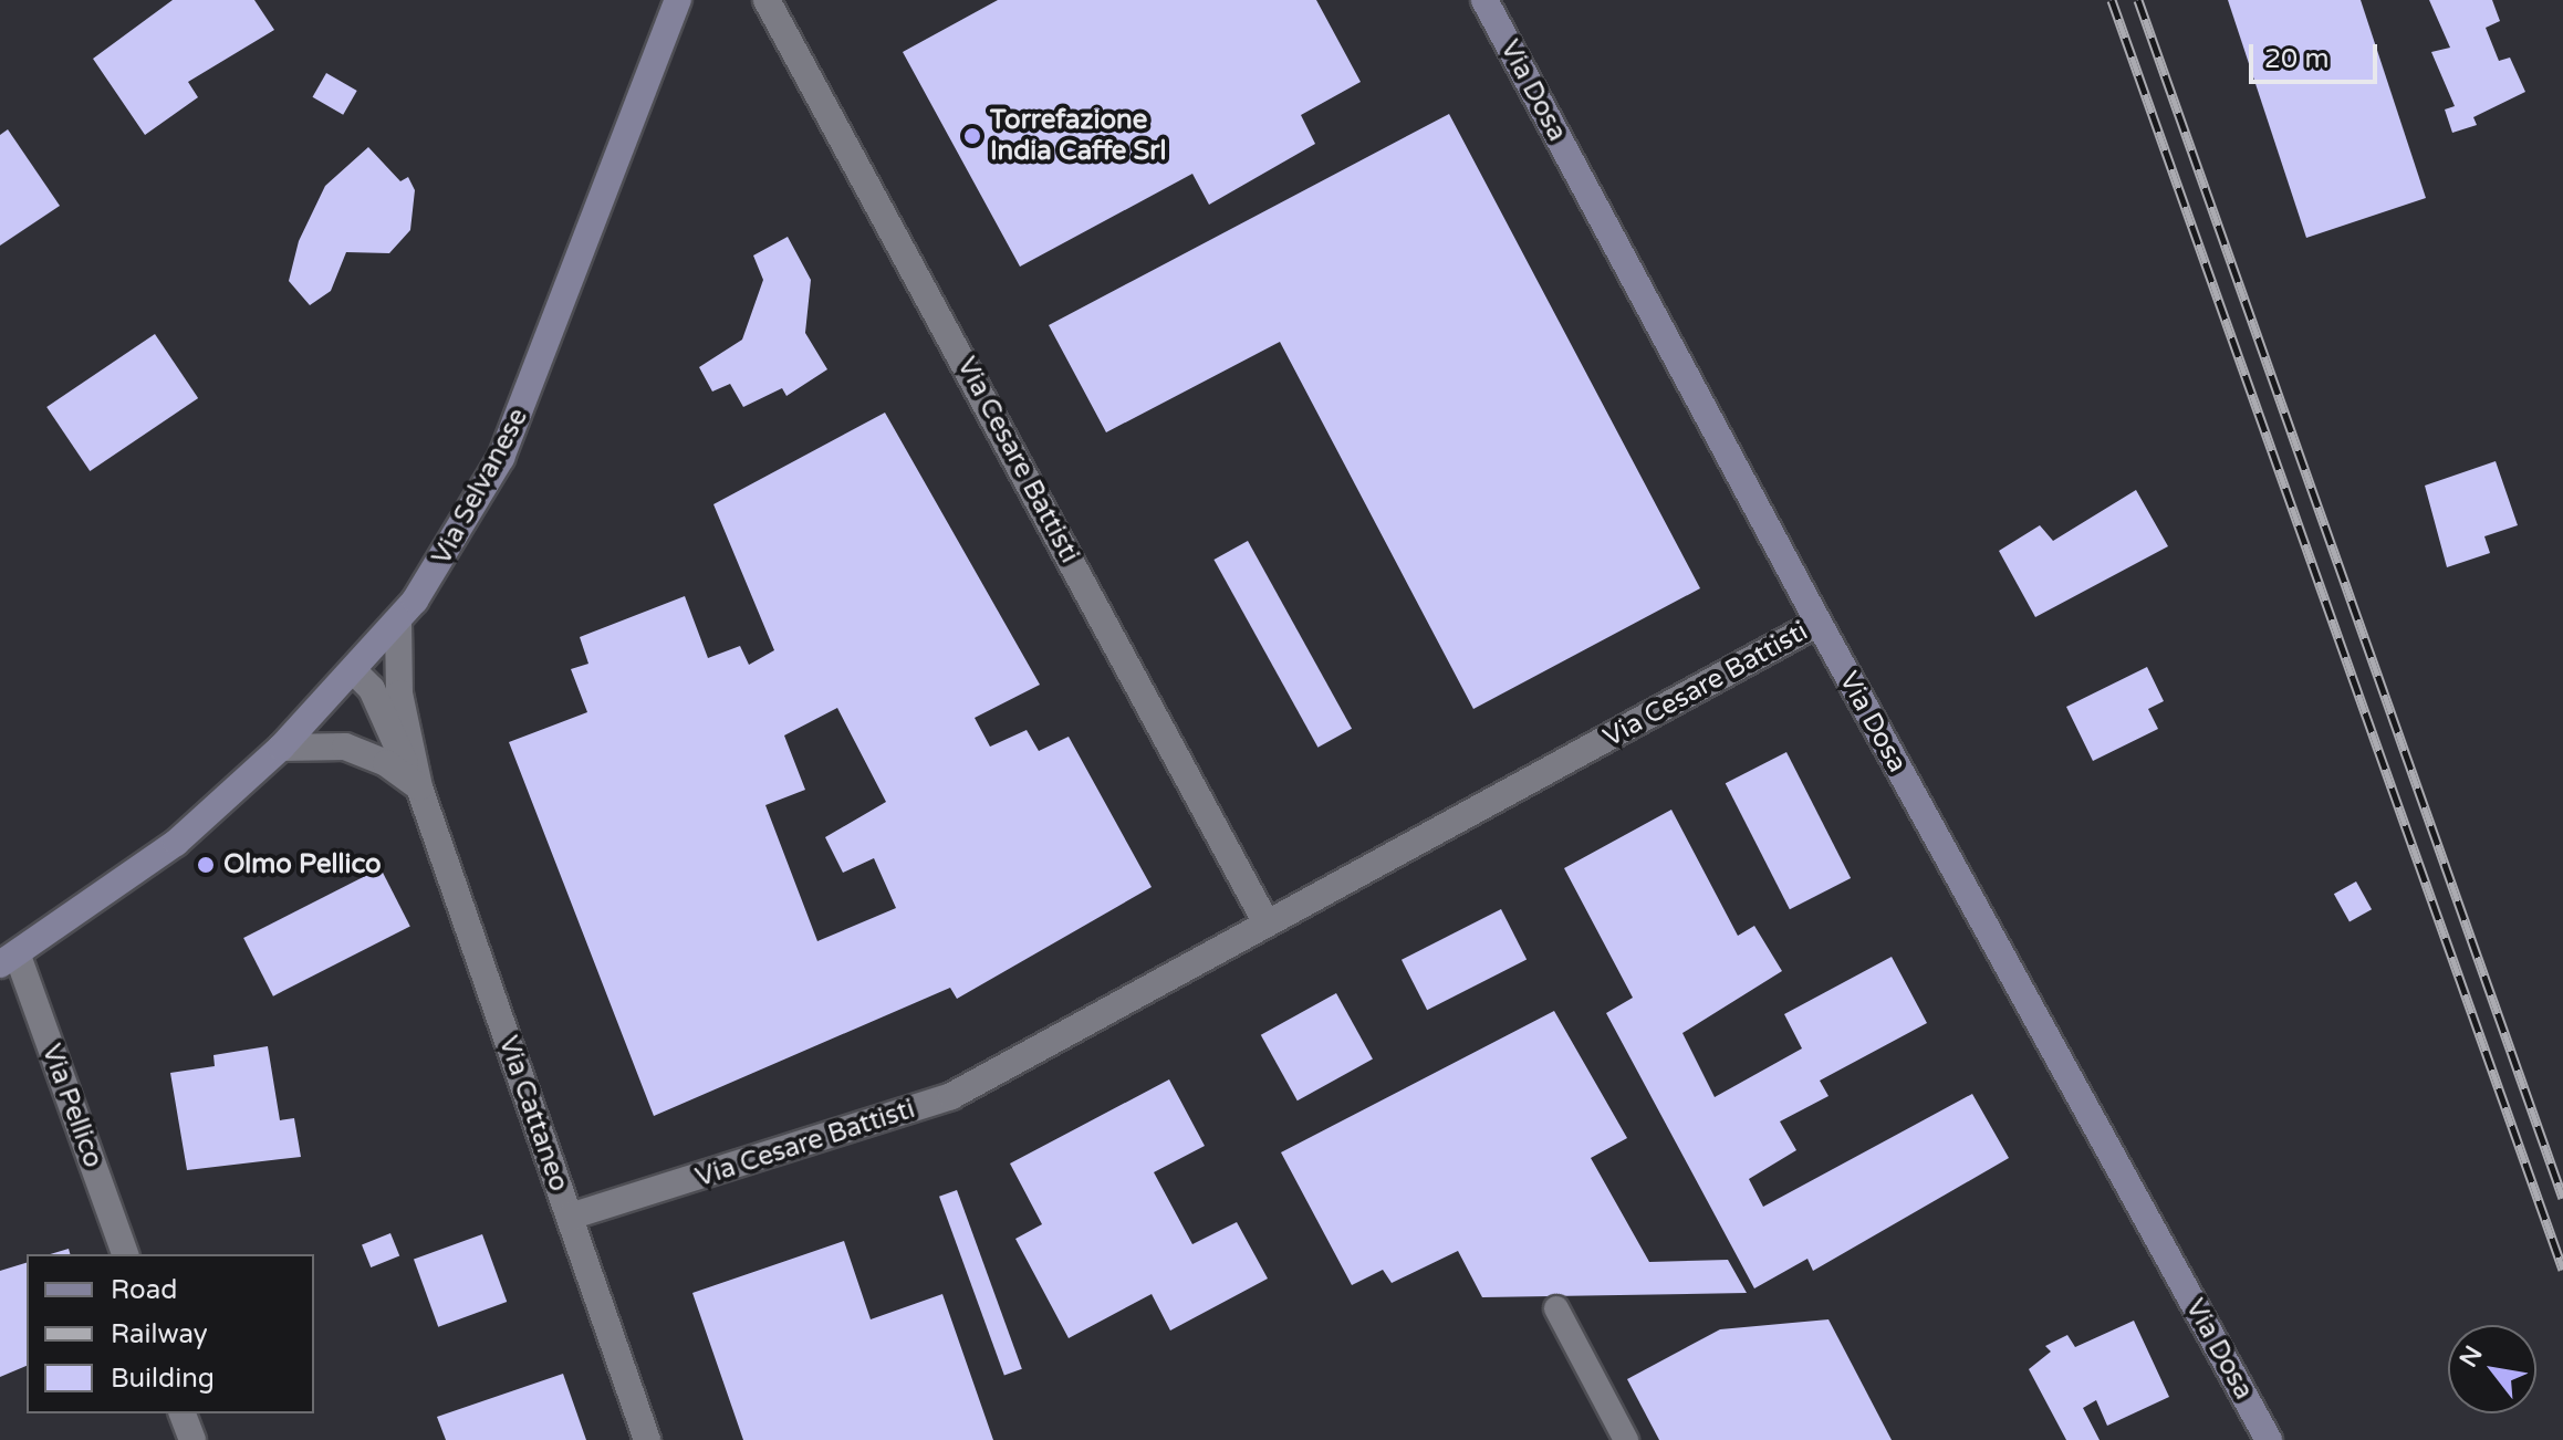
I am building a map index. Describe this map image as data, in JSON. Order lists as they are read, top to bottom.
{
  "streets": {
    "street": [
      "Via Dosa",
      "Via Cesare Battisti",
      "Via Selvanese",
      "Via Pellico",
      "Via Cattaneo"
    ]
  },
  "crossings": [
    ["Via Dosa", "Via Cesare Battisti"],
    ["Via Cesare Battisti", "Via Cattaneo"],
    ["Via Selvanese", "Via Pellico"],
    ["Via Selvanese", "Via Cattaneo"]
  ],
  "places": ["Torrefazione India Caffe Srl", "Olmo Pellico"],
  "legend": ["Road", "Railway", "Building"],
  "scale_bar": "20 m",
  "north": "top left"
}
